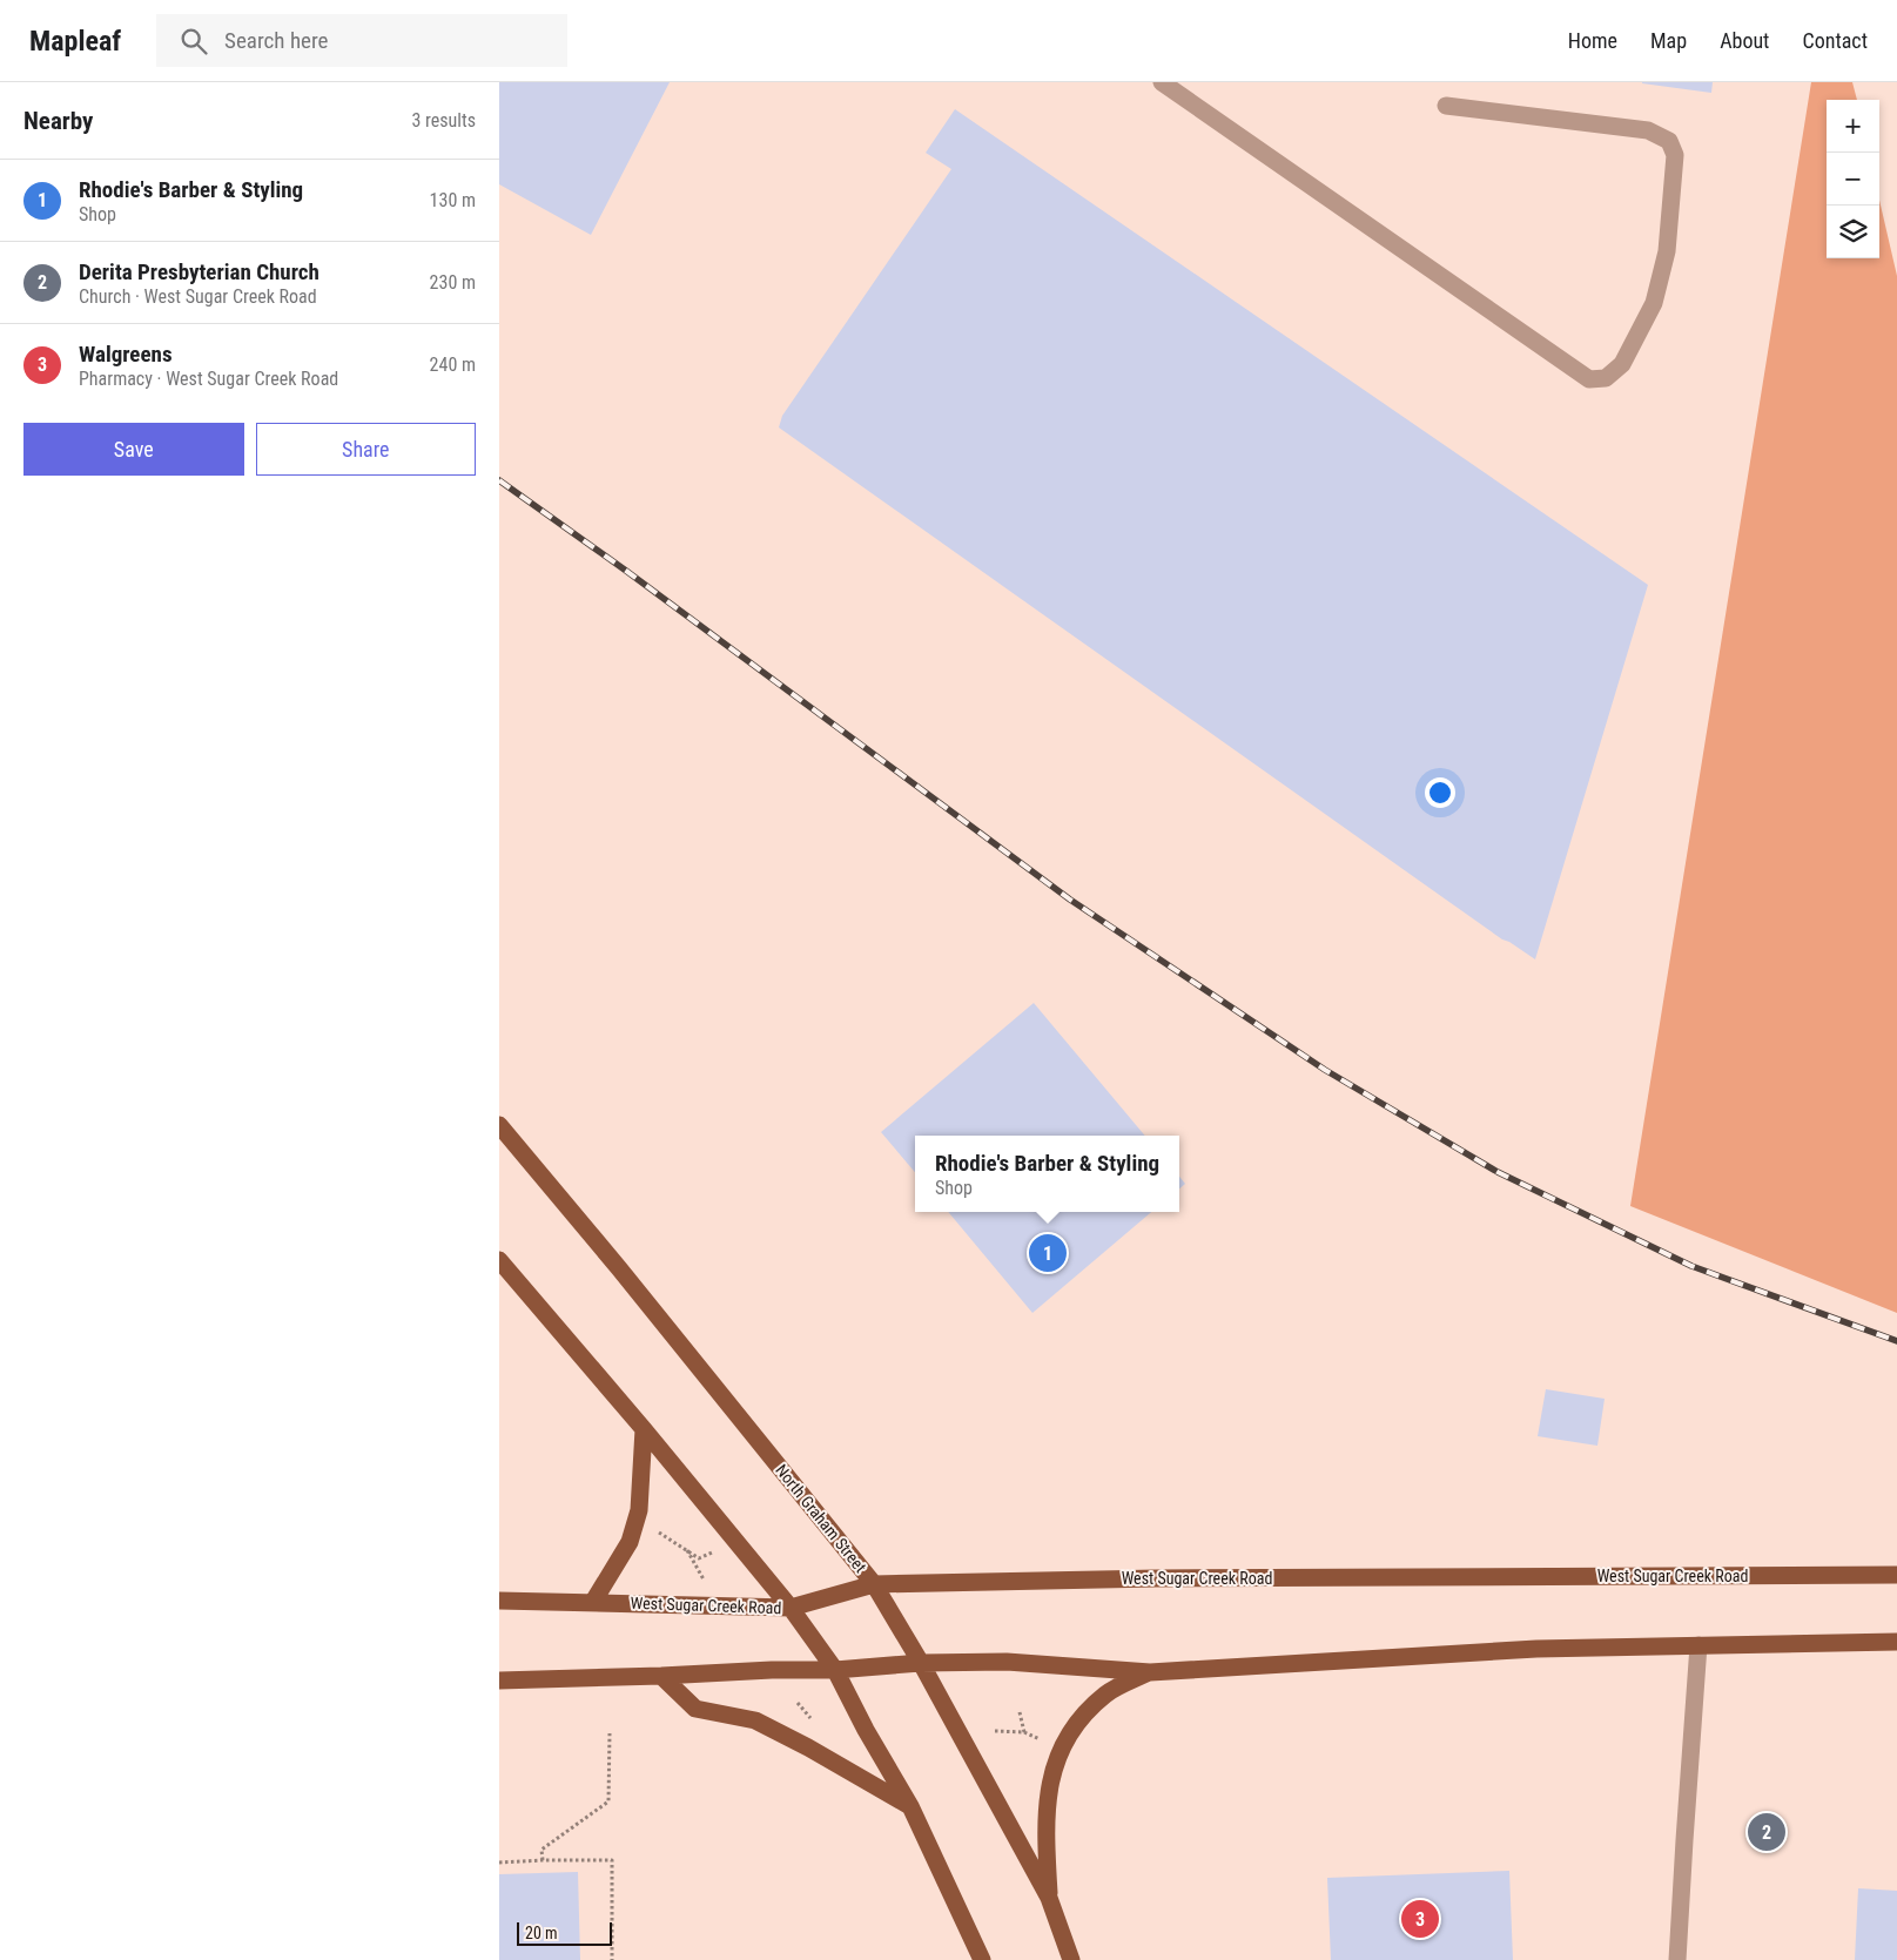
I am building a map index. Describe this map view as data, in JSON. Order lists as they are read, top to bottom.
{
  "streets": {
    "main road": ["North Graham Street", "West Sugar Creek Road"]
  },
  "crossings": [
    ["North Graham Street", "West Sugar Creek Road"]
  ],
  "scale_bar": "20 m",
  "page": {
    "header": "Mapleaf",
    "search": "Search here",
    "nav": [
      "Home",
      "Map",
      "About",
      "Contact"
    ],
    "heading": ["Nearby", "3 results"],
    "map_buttons": ["+", "−"],
    "list": [
      {
        "mark": "1",
        "name": "Rhodie's Barber & Styling",
        "note": "Shop",
        "value": "130 m"
      },
      {
        "mark": "2",
        "name": "Derita Presbyterian Church",
        "note": "Church · West Sugar Creek Road",
        "value": "230 m"
      },
      {
        "mark": "3",
        "name": "Walgreens",
        "note": "Pharmacy · West Sugar Creek Road",
        "value": "240 m"
      }
    ],
    "buttons": ["Save", "Share"],
    "popup": ["Rhodie's Barber & Styling", "Shop"],
    "pins": ["1", "2", "3"],
    "scale": "20 m"
  }
}
